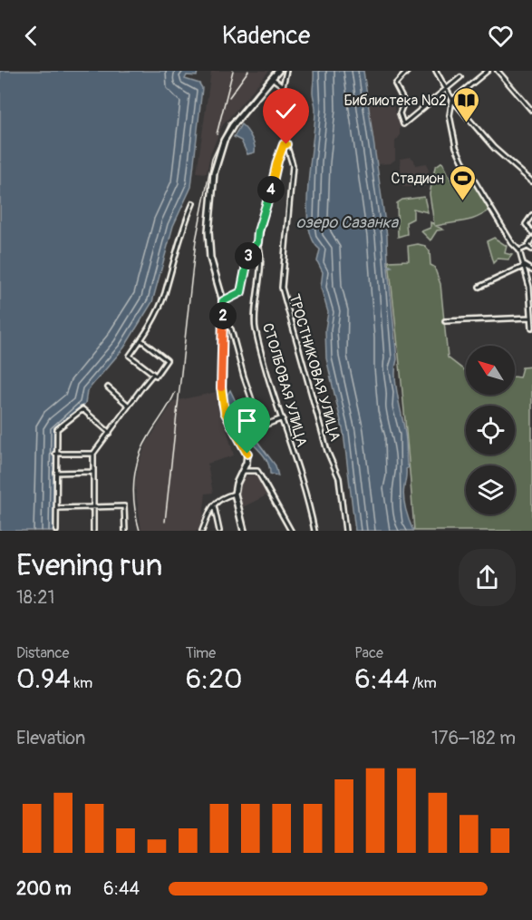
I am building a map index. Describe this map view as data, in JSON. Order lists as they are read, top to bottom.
{
  "streets": {
    "street": ["ТРОСТНИКОВАЯ УЛИЦА", "СТОЛБОВАЯ УЛИЦА"]
  },
  "water": ["озеро Сазанка"],
  "places": {
    "library": ["Библиотека №2"],
    "sports": ["Стадион"]
  },
  "north": "top left",
  "page": {
    "header": "Kadence",
    "pins": ["4", "3", "2"],
    "heading": ["Evening run", "18:21"],
    "stats": [
      ["Distance", "0.94 km"],
      ["Time", "6:20"],
      ["Pace", "6:44 /km"]
    ],
    "chart": ["Elevation", "176–182 m"],
    "list": [
      {
        "name": "200 m",
        "note": "6:44"
      }
    ]
  }
}
